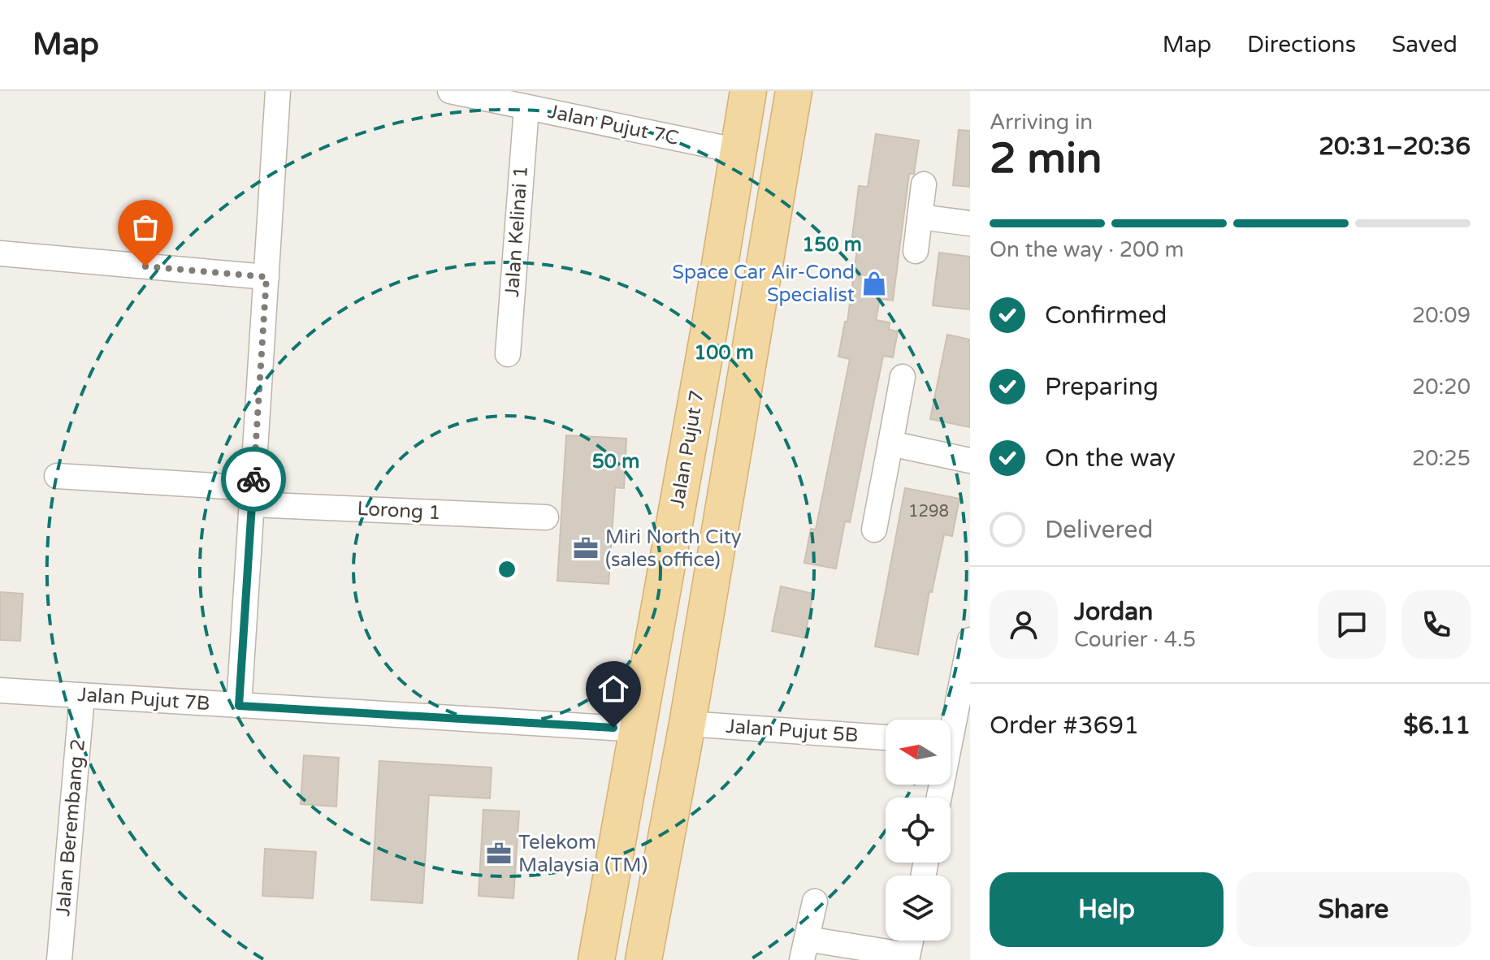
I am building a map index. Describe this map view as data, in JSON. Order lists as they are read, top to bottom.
{
  "streets": {
    "main road": ["Jalan Pujut 7"],
    "street": [
      "Jalan Pujut 7C",
      "Jalan Kelinai 1",
      "Lorong 1",
      "Jalan Pujut 7B",
      "Jalan Pujut 5B",
      "Jalan Berembang 2"
    ]
  },
  "crossings": [
    ["Jalan Pujut 7C", "Jalan Kelinai 1"],
    ["Jalan Pujut 7C", "Jalan Pujut 7"],
    ["Jalan Pujut 7", "Jalan Pujut 7B"],
    ["Jalan Pujut 7B", "Jalan Berembang 2"]
  ],
  "places": {
    "shop": ["Space Car Air-Cond Specialist"],
    "office": ["Miri North City (sales office)", "Telekom Malaysia (TM)"]
  },
  "house_numbers": ["1298"],
  "north": "left",
  "page": {
    "header": "Map",
    "nav": ["Map", "Directions", "Saved"],
    "heading": ["2 min", "Arriving in", "20:31–20:36"],
    "panel": [
      "Jordan",
      "Courier · 4.5",
      "Order #3691",
      "$6.11"
    ],
    "bar": "On the way · 200 m",
    "list": [
      ["Confirmed", "20:09"],
      ["Preparing", "20:20"],
      ["On the way", "20:25"],
      "Delivered"
    ],
    "buttons": ["Help", "Share"]
  },
  "rings": ["150 m", "100 m", "50 m"]
}
